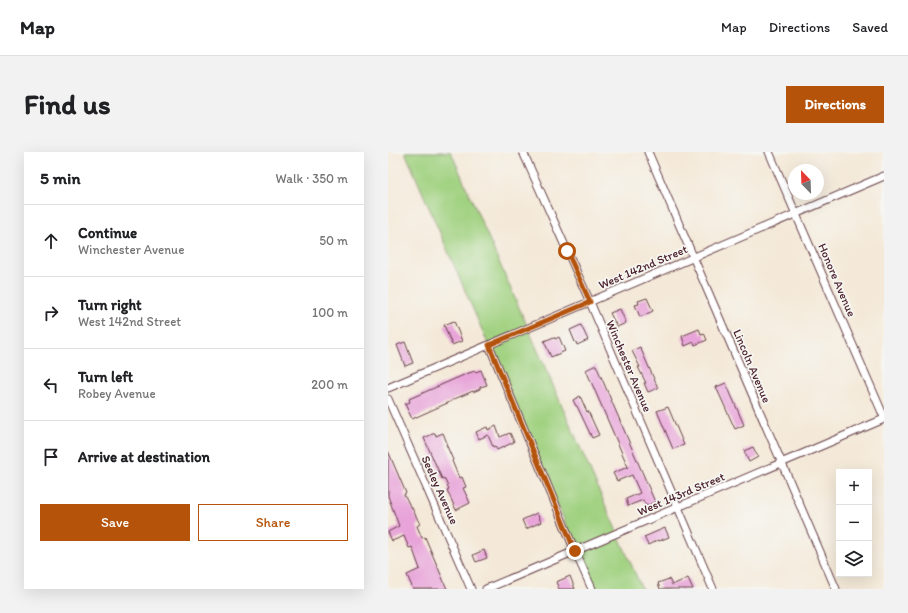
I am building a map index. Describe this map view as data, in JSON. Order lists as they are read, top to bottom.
{
  "streets": {
    "street": [
      "West 142nd Street",
      "Honore Avenue",
      "Winchester Avenue",
      "Lincoln Avenue",
      "Seeley Avenue",
      "West 143rd Street"
    ]
  },
  "crossings": [
    ["West 142nd Street", "Honore Avenue"],
    ["West 142nd Street", "Winchester Avenue"],
    ["West 142nd Street", "Lincoln Avenue"],
    ["Honore Avenue", "West 143rd Street"],
    ["Winchester Avenue", "West 143rd Street"],
    ["Lincoln Avenue", "West 143rd Street"]
  ],
  "north": "top left",
  "page": {
    "header": "Map",
    "nav": ["Map", "Directions", "Saved"],
    "buttons": [
      "Directions",
      ["Save", "Share"]
    ],
    "title": "Find us",
    "heading": ["5 min", "Walk · 350 m"],
    "list": [
      ["Continue", "Winchester Avenue", "50 m"],
      ["Turn right", "West 142nd Street", "100 m"],
      ["Turn left", "Robey Avenue", "200 m"],
      "Arrive at destination"
    ],
    "map_buttons": ["+", "−"]
  }
}
